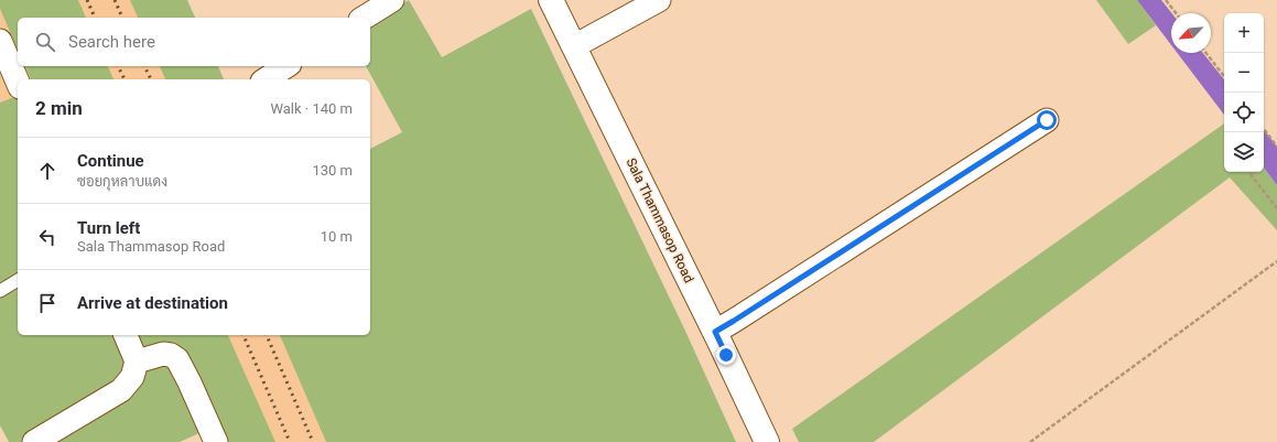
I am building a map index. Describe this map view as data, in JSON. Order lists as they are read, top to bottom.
{
  "streets": {
    "street": ["Sala Thammasop Road"]
  },
  "north": "bottom left",
  "page": {
    "map_buttons": ["+", "−"],
    "search": "Search here",
    "heading": ["2 min", "Walk · 140 m"],
    "list": [
      ["Continue", "ซอยกุหลาบแดง", "130 m"],
      ["Turn left", "Sala Thammasop Road", "10 m"],
      "Arrive at destination"
    ]
  }
}
